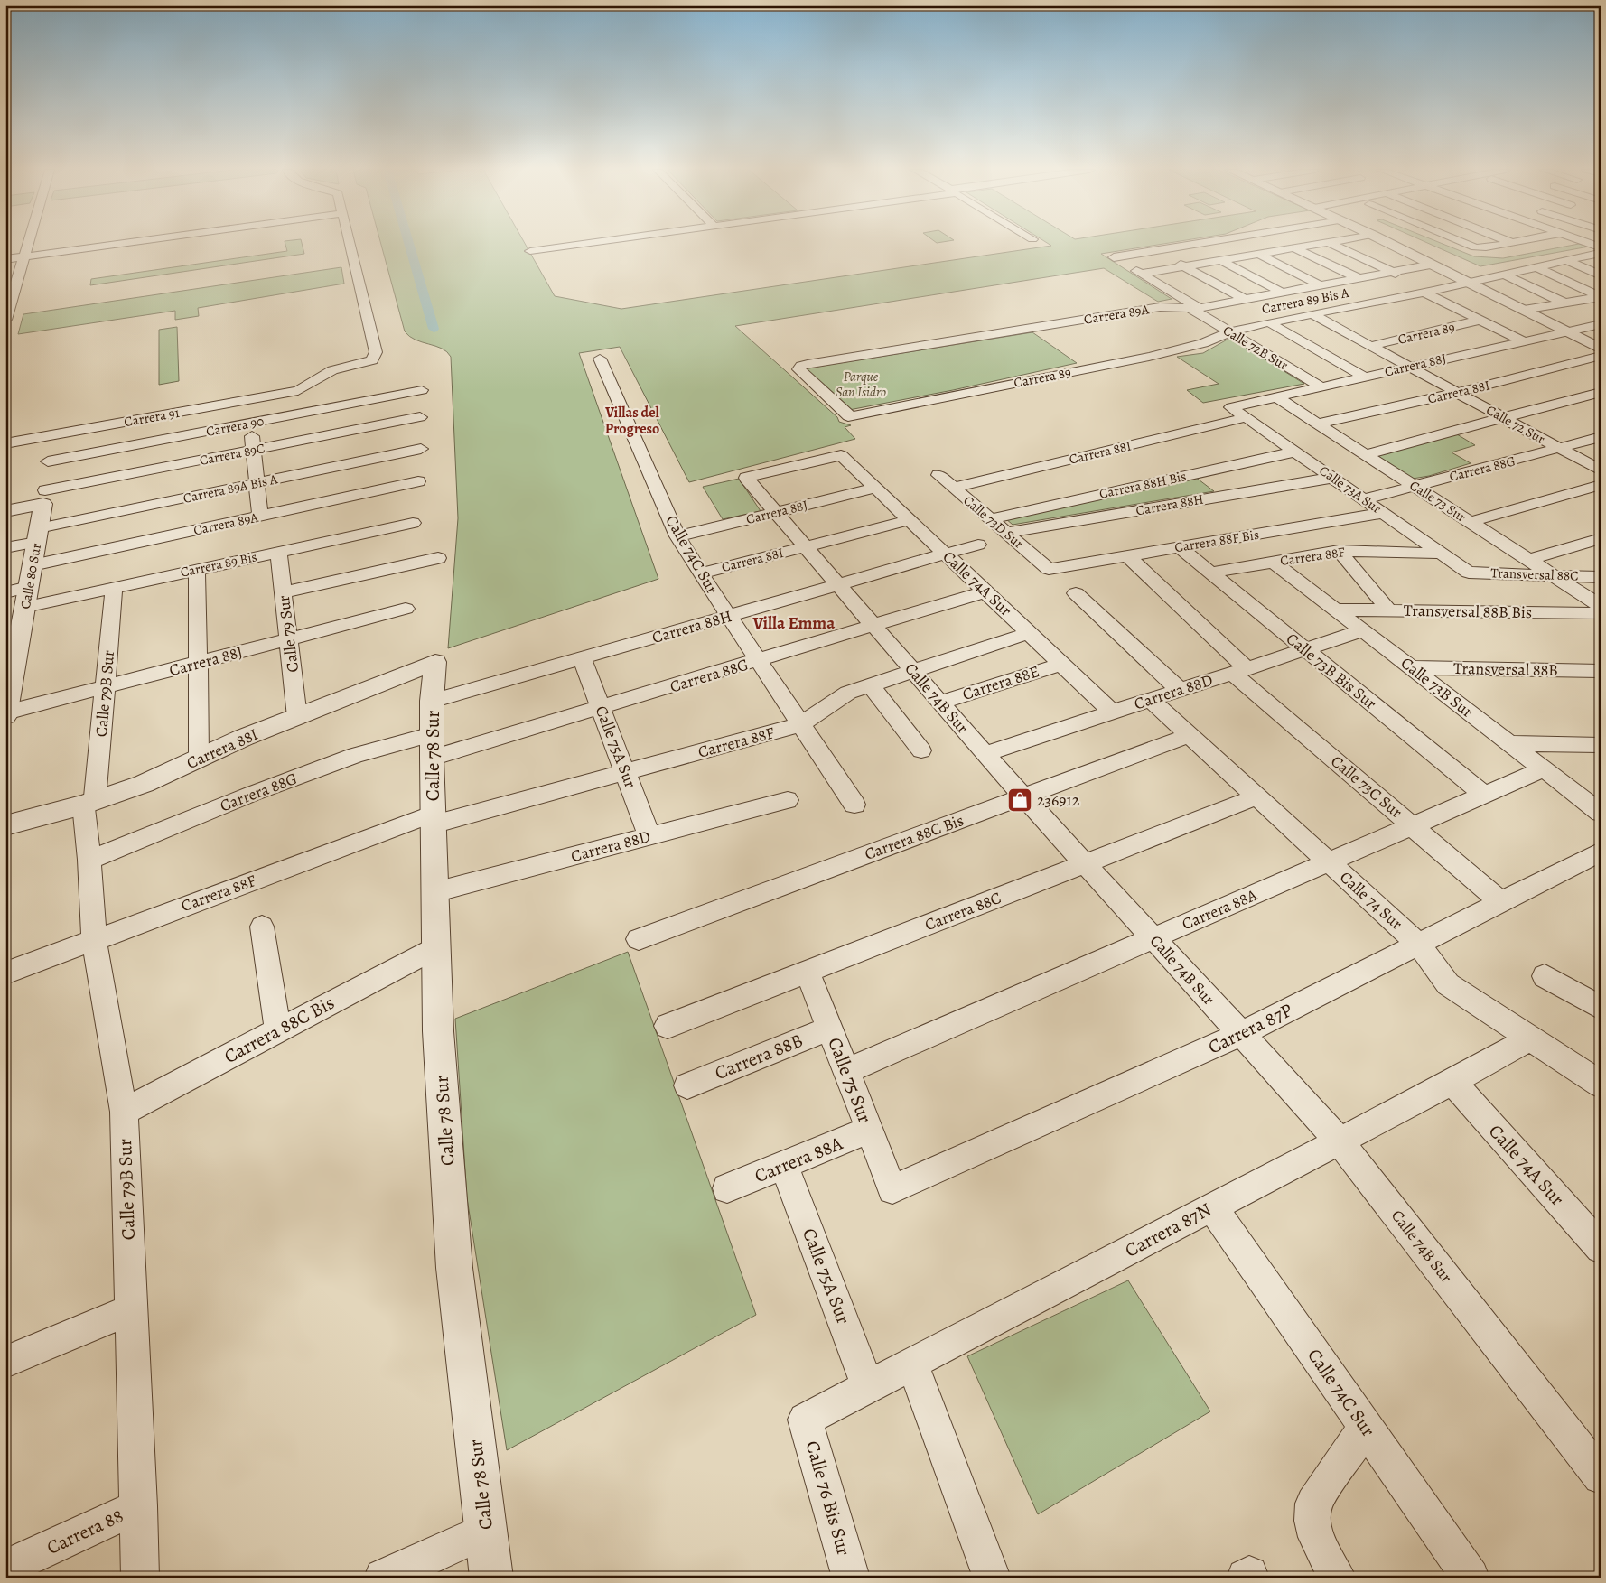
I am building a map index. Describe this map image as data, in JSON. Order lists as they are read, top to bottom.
{
  "streets": {
    "street": [
      "Carrera 89 Bis A",
      "Carrera 89A",
      "Carrera 89",
      "Calle 72B Sur",
      "Carrera 88J",
      "Carrera 88I",
      "Carrera 91",
      "Calle 72 Sur",
      "Carrera 90",
      "Carrera 89C",
      "Carrera 88G",
      "Carrera 88H Bis",
      "Carrera 89A Bis A",
      "Calle 73A Sur",
      "Calle 73 Sur",
      "Carrera 88H",
      "Calle 73D Sur",
      "Carrera 88F Bis",
      "Calle 74C Sur",
      "Carrera 88F",
      "Carrera 89 Bis",
      "Transversal 88C",
      "Calle 80 Sur",
      "Calle 74A Sur",
      "Transversal 88B Bis",
      "Calle 79 Sur",
      "Transversal 88B",
      "Calle 73B Bis Sur",
      "Carrera 88E",
      "Calle 73B Sur",
      "Carrera 88D",
      "Calle 79B Sur",
      "Calle 74B Sur",
      "Calle 75A Sur",
      "Calle 78 Sur",
      "Calle 73C Sur",
      "Carrera 88C Bis",
      "Calle 74 Sur",
      "Carrera 88A",
      "Carrera 88C",
      "Carrera 87P",
      "Carrera 88B",
      "Calle 75 Sur",
      "Carrera 87N",
      "Calle 76 Bis Sur",
      "Carrera 88"
    ]
  },
  "crossings": [
    ["Carrera 89 Bis A", "Carrera 89"],
    ["Carrera 89 Bis A", "Calle 72B Sur"],
    ["Carrera 89 Bis A", "Calle 72 Sur"],
    ["Carrera 89A", "Carrera 89"],
    ["Carrera 89A", "Calle 72B Sur"],
    ["Carrera 89A", "Calle 80 Sur"],
    ["Carrera 89", "Calle 72B Sur"],
    ["Carrera 89", "Calle 72 Sur"],
    ["Calle 72B Sur", "Carrera 88J"],
    ["Carrera 88J", "Calle 72 Sur"],
    ["Carrera 88J", "Calle 73A Sur"],
    ["Carrera 88J", "Calle 73 Sur"],
    ["Carrera 88J", "Calle 74C Sur"],
    ["Carrera 88J", "Calle 80 Sur"],
    ["Carrera 88J", "Calle 74A Sur"],
    ["Carrera 88J", "Calle 79 Sur"],
    ["Carrera 88J", "Calle 79B Sur"],
    ["Carrera 88J", "Calle 74B Sur"],
    ["Carrera 88I", "Calle 72 Sur"],
    ["Carrera 88I", "Calle 73A Sur"],
    ["Carrera 88I", "Calle 73 Sur"],
    ["Carrera 88I", "Calle 73D Sur"],
    ["Carrera 88I", "Calle 74C Sur"],
    ["Carrera 88I", "Calle 74A Sur"],
    ["Carrera 88I", "Calle 79 Sur"],
    ["Carrera 88I", "Calle 79B Sur"],
    ["Carrera 88I", "Calle 74B Sur"],
    ["Carrera 88I", "Calle 78 Sur"],
    ["Carrera 91", "Calle 80 Sur"],
    ["Calle 72 Sur", "Carrera 88G"],
    ["Carrera 90", "Calle 80 Sur"],
    ["Carrera 89C", "Calle 80 Sur"],
    ["Carrera 88G", "Calle 73A Sur"],
    ["Carrera 88G", "Calle 73 Sur"],
    ["Carrera 88G", "Calle 74C Sur"],
    ["Carrera 88G", "Calle 74A Sur"],
    ["Carrera 88G", "Calle 79B Sur"],
    ["Carrera 88G", "Calle 74B Sur"],
    ["Carrera 88G", "Calle 75A Sur"],
    ["Carrera 88G", "Calle 78 Sur"],
    ["Carrera 88H Bis", "Calle 73A Sur"],
    ["Carrera 88H Bis", "Calle 73D Sur"],
    ["Carrera 89A Bis A", "Calle 80 Sur"],
    ["Calle 73A Sur", "Carrera 88H"],
    ["Calle 73A Sur", "Carrera 88F Bis"],
    ["Calle 73A Sur", "Carrera 88F"],
    ["Calle 73A Sur", "Transversal 88C"],
    ["Calle 73 Sur", "Transversal 88C"],
    ["Carrera 88H", "Calle 73D Sur"],
    ["Carrera 88H", "Calle 74C Sur"],
    ["Carrera 88H", "Calle 74A Sur"],
    ["Carrera 88H", "Calle 74B Sur"],
    ["Carrera 88H", "Calle 75A Sur"],
    ["Carrera 88H", "Calle 78 Sur"],
    ["Calle 73D Sur", "Carrera 88F Bis"],
    ["Carrera 88F Bis", "Calle 73B Bis Sur"],
    ["Carrera 88F Bis", "Calle 73C Sur"],
    ["Calle 74C Sur", "Carrera 88F"],
    ["Calle 74C Sur", "Carrera 87N"],
    ["Carrera 88F", "Calle 74A Sur"],
    ["Carrera 88F", "Calle 73B Bis Sur"],
    ["Carrera 88F", "Calle 73B Sur"],
    ["Carrera 88F", "Calle 79B Sur"],
    ["Carrera 88F", "Calle 74B Sur"],
    ["Carrera 88F", "Calle 75A Sur"],
    ["Carrera 88F", "Calle 78 Sur"],
    ["Carrera 89 Bis", "Calle 80 Sur"],
    ["Carrera 89 Bis", "Calle 79 Sur"],
    ["Carrera 89 Bis", "Calle 79B Sur"],
    ["Calle 74A Sur", "Carrera 88E"],
    ["Calle 74A Sur", "Carrera 88D"],
    ["Calle 74A Sur", "Calle 74B Sur"],
    ["Calle 74A Sur", "Carrera 87N"],
    ["Transversal 88B Bis", "Calle 73B Sur"],
    ["Transversal 88B", "Calle 73B Sur"],
    ["Calle 73B Bis Sur", "Carrera 88D"],
    ["Calle 73B Bis Sur", "Carrera 88A"],
    ["Carrera 88E", "Calle 74B Sur"],
    ["Calle 73B Sur", "Carrera 88D"],
    ["Calle 73B Sur", "Carrera 88A"],
    ["Carrera 88D", "Calle 74B Sur"],
    ["Carrera 88D", "Calle 75A Sur"],
    ["Carrera 88D", "Calle 78 Sur"],
    ["Carrera 88D", "Calle 73C Sur"],
    ["Carrera 88D", "Calle 74 Sur"],
    ["Calle 79B Sur", "Carrera 88C Bis"],
    ["Calle 79B Sur", "Carrera 88"],
    ["Calle 74B Sur", "Carrera 88C Bis"],
    ["Calle 74B Sur", "Carrera 88A"],
    ["Calle 74B Sur", "Carrera 88C"],
    ["Calle 74B Sur", "Carrera 87P"],
    ["Calle 74B Sur", "Carrera 87N"],
    ["Calle 75A Sur", "Carrera 88A"],
    ["Calle 75A Sur", "Carrera 87N"],
    ["Calle 78 Sur", "Carrera 88C Bis"],
    ["Calle 73C Sur", "Carrera 88A"],
    ["Calle 73C Sur", "Carrera 87P"],
    ["Carrera 88C Bis", "Calle 74 Sur"],
    ["Calle 74 Sur", "Carrera 88A"],
    ["Calle 74 Sur", "Carrera 88C"],
    ["Calle 74 Sur", "Carrera 87P"],
    ["Calle 74 Sur", "Carrera 87N"],
    ["Carrera 88A", "Calle 75 Sur"],
    ["Carrera 88C", "Calle 75 Sur"],
    ["Carrera 87P", "Calle 75 Sur"],
    ["Carrera 88B", "Calle 75 Sur"],
    ["Carrera 87N", "Calle 76 Bis Sur"]
  ],
  "districts": ["Villas del Progreso", "Villa Emma"],
  "parks": ["Parque San Isidro"],
  "places": {
    "shop": ["236912"]
  }
}
